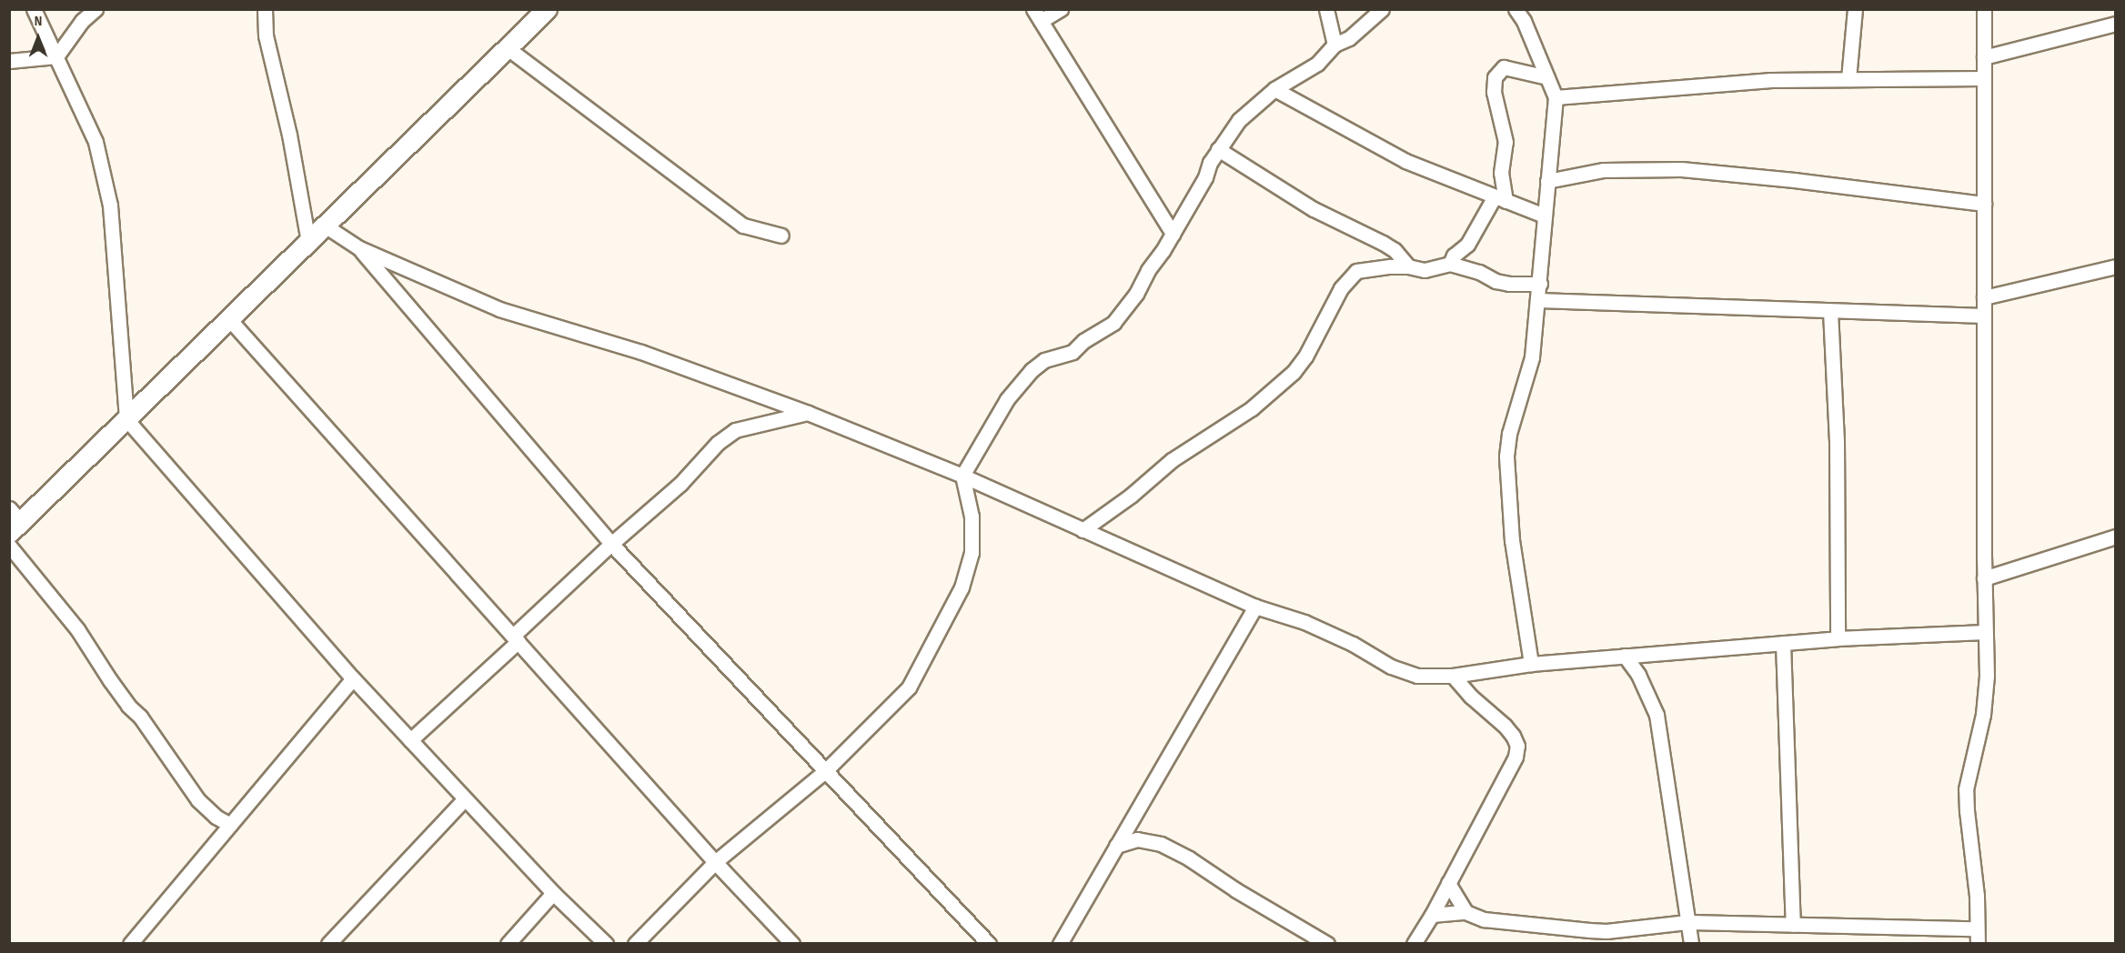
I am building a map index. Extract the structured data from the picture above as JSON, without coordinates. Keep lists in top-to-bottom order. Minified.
{"north":"top"}
